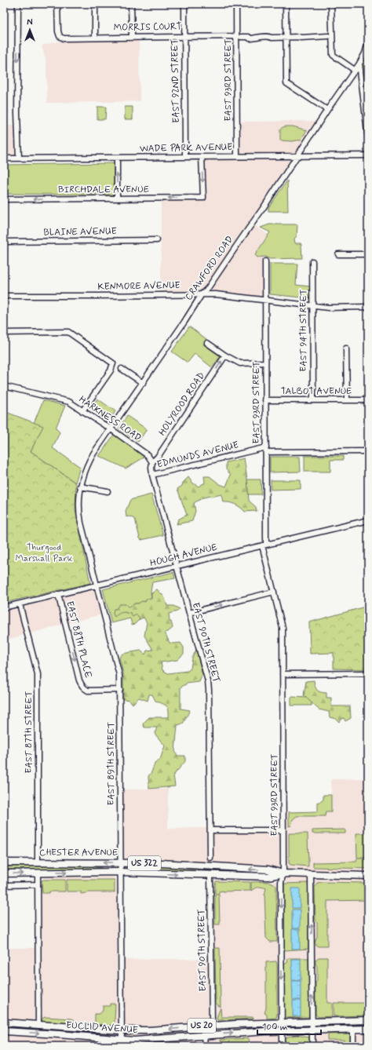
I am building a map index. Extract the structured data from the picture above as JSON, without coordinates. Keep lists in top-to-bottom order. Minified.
{"streets":{"main road":["CHESTER AVENUE","US 322","US 20","EUCLID AVENUE"],"street":["MORRIS COURT","EAST 93RD STREET","EAST 92ND STREET","WADE PARK AVENUE","BIRCHDALE AVENUE","BLAINE AVENUE","CRAWFORD ROAD","KENMORE AVENUE","EAST 94TH STREET","TALBOT AVENUE","HOLYROOD ROAD","HARKNESS ROAD","EDMUNDS AVENUE","HOUGH AVENUE","EAST 88TH PLACE","EAST 90TH STREET","EAST 87TH STREET","EAST 89TH STREET"]},"crossings":[["MORRIS COURT","EAST 93RD STREET"],["MORRIS COURT","EAST 92ND STREET"],["EAST 93RD STREET","WADE PARK AVENUE"],["EAST 93RD STREET","KENMORE AVENUE"],["EAST 93RD STREET","TALBOT AVENUE"],["EAST 93RD STREET","EDMUNDS AVENUE"],["EAST 93RD STREET","HOUGH AVENUE"],["EAST 93RD STREET","CHESTER AVENUE"],["EAST 93RD STREET","EUCLID AVENUE"],["EAST 92ND STREET","WADE PARK AVENUE"],["WADE PARK AVENUE","BIRCHDALE AVENUE"],["WADE PARK AVENUE","CRAWFORD ROAD"],["CRAWFORD ROAD","KENMORE AVENUE"],["CRAWFORD ROAD","HARKNESS ROAD"],["CRAWFORD ROAD","EAST 89TH STREET"],["KENMORE AVENUE","EAST 94TH STREET"],["EAST 94TH STREET","TALBOT AVENUE"],["HOLYROOD ROAD","HARKNESS ROAD"],["EDMUNDS AVENUE","EAST 90TH STREET"],["HOUGH AVENUE","EAST 88TH PLACE"],["HOUGH AVENUE","EAST 90TH STREET"],["HOUGH AVENUE","EAST 87TH STREET"],["HOUGH AVENUE","EAST 89TH STREET"],["EAST 88TH PLACE","EAST 89TH STREET"],["EAST 90TH STREET","CHESTER AVENUE"],["EAST 90TH STREET","EUCLID AVENUE"],["EAST 87TH STREET","CHESTER AVENUE"],["EAST 89TH STREET","CHESTER AVENUE"],["EAST 89TH STREET","EUCLID AVENUE"]],"one_way":["BIRCHDALE AVENUE","HOLYROOD ROAD","EAST 88TH PLACE"],"parks":["Thurgood Marshall Park"],"scale_bar":"100 m","north":"top"}
